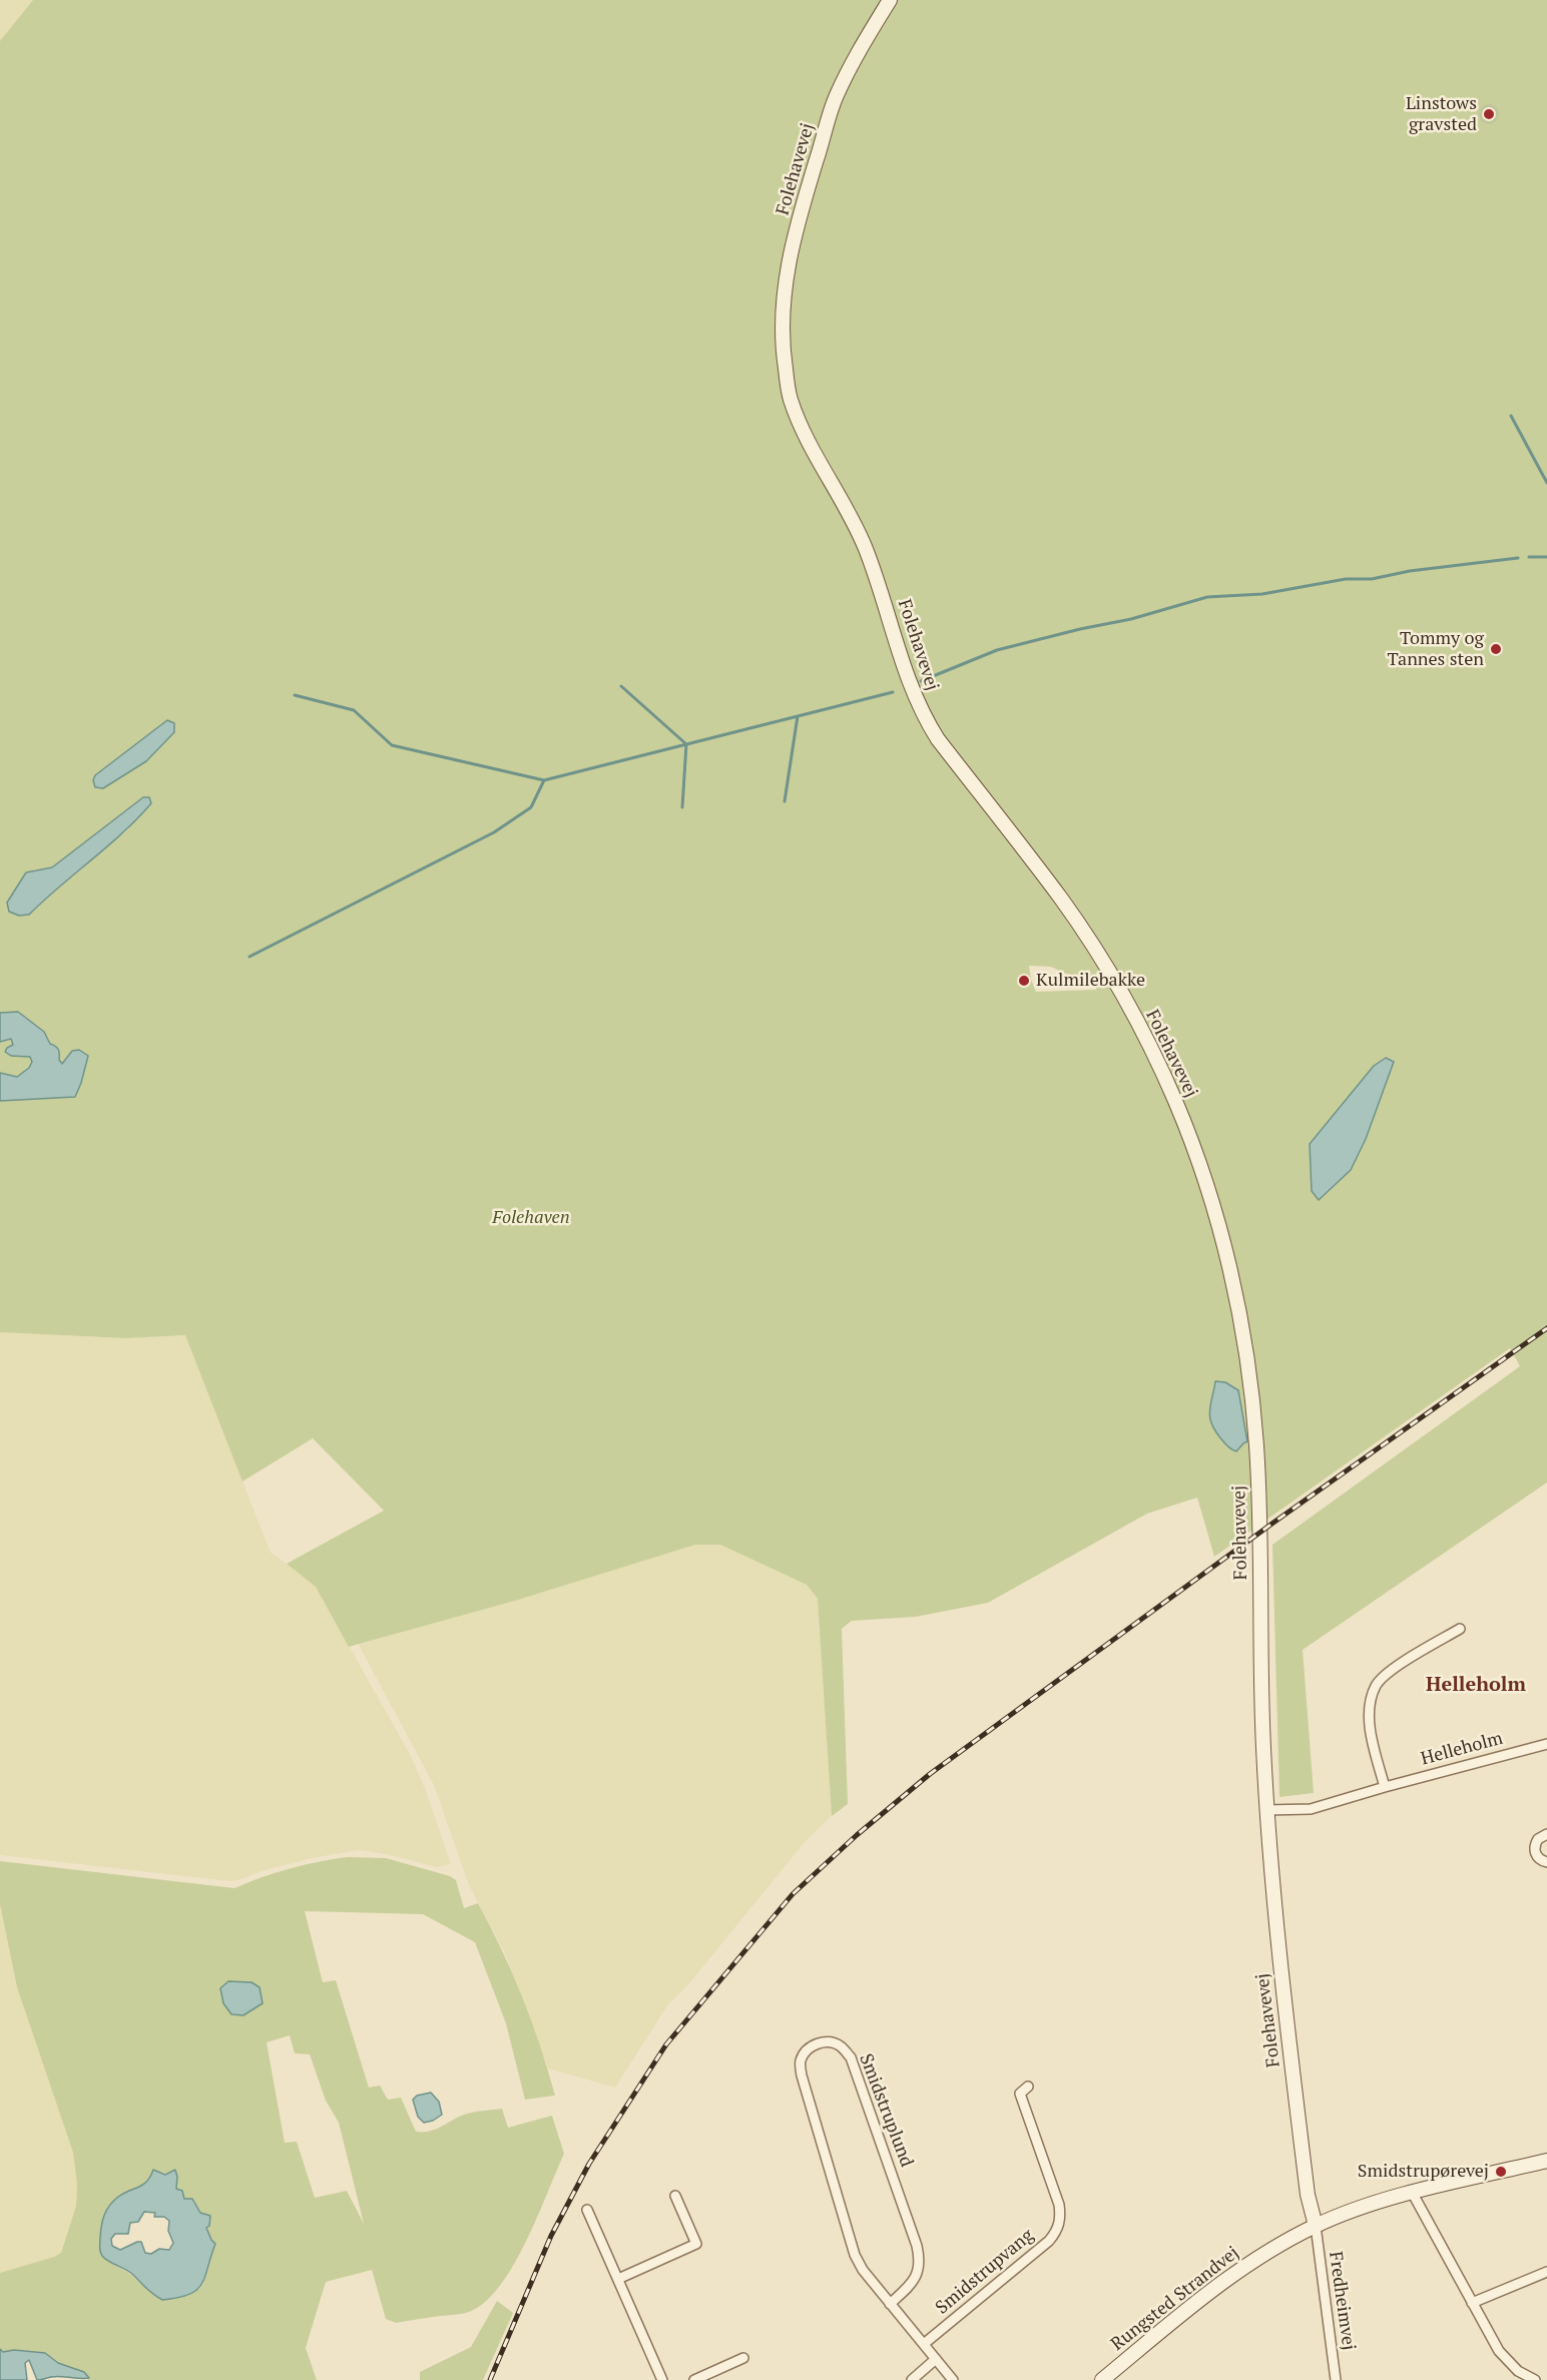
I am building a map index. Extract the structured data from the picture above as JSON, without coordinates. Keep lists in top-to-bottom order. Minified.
{"streets":{"street":["Folehavevej","Helleholm","Smidstruplund","Smidstrupvang","Rungsted Strandvej","Fredheimvej"]},"crossings":[["Folehavevej","Helleholm"],["Folehavevej","Rungsted Strandvej"],["Folehavevej","Fredheimvej"],["Smidstruplund","Smidstrupvang"],["Rungsted Strandvej","Fredheimvej"]],"districts":["Helleholm"],"parks":["Folehaven"],"places":["Linstows gravsted","Tommy og Tannes sten","Kulmilebakke","Smidstrupørevej"]}
